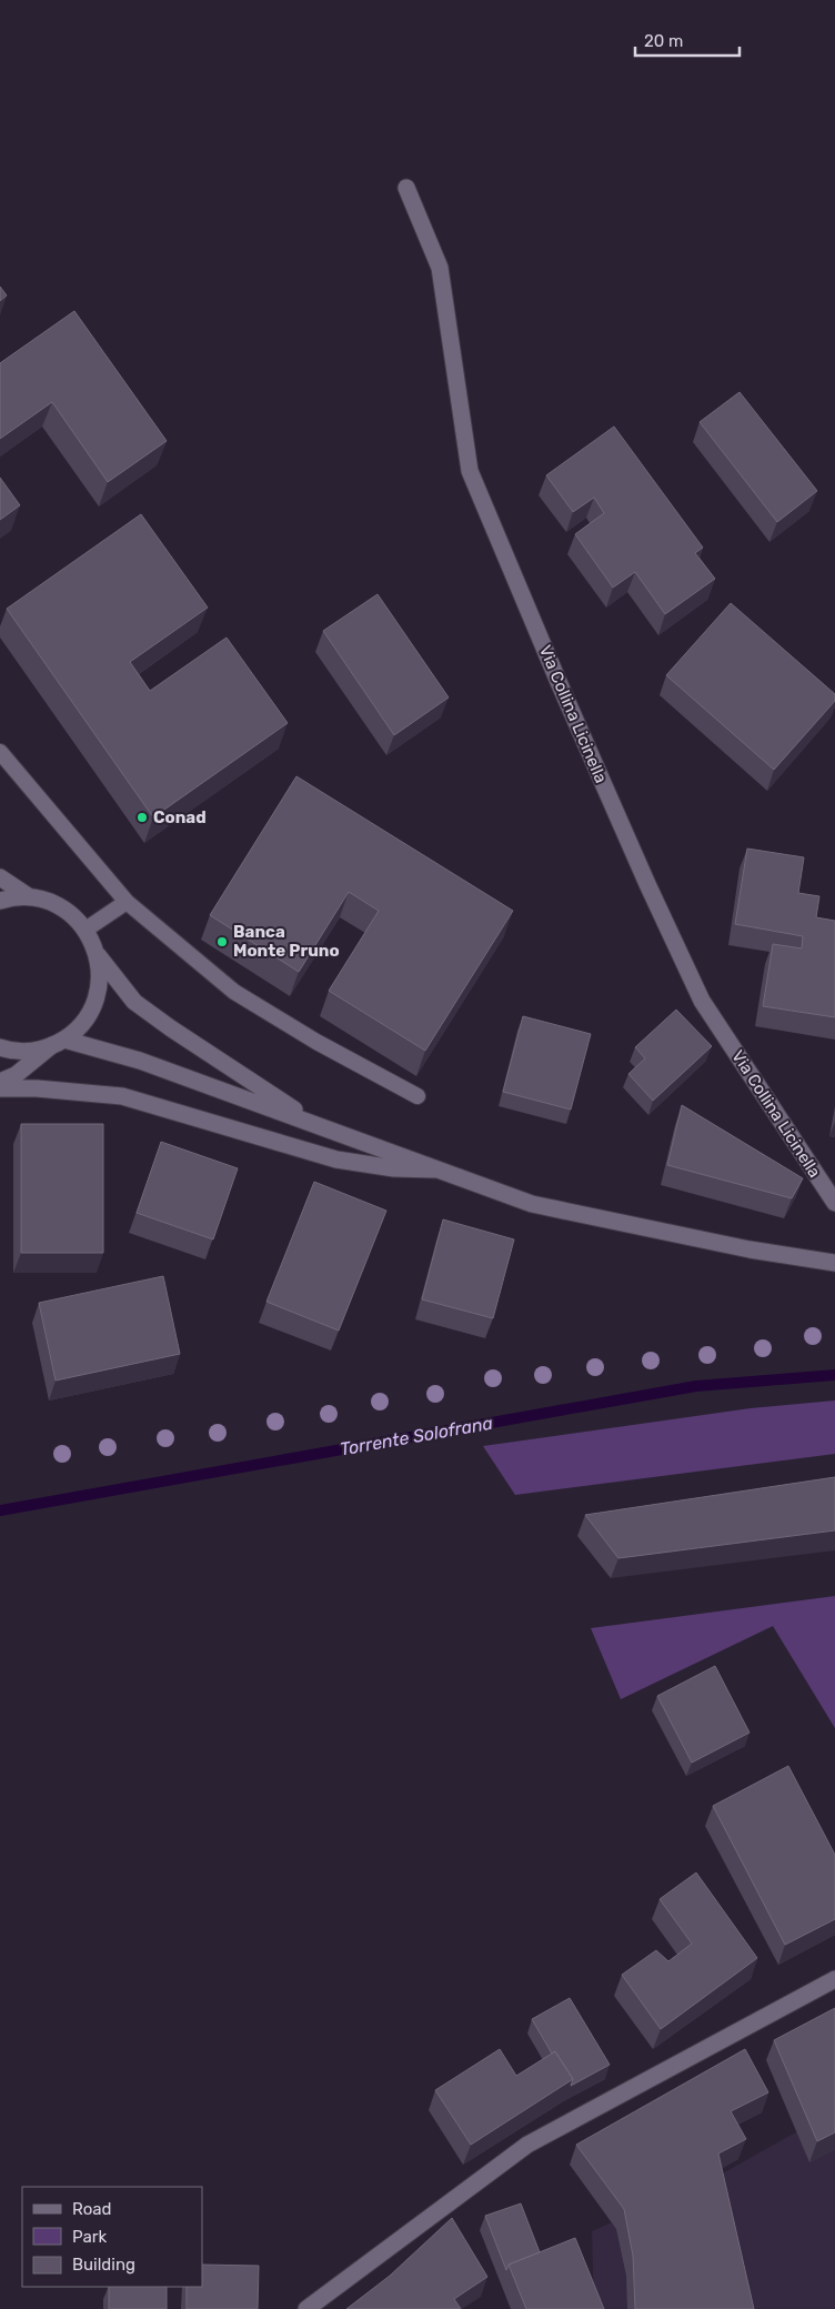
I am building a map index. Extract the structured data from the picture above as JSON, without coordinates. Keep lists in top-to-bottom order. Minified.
{"streets":{"main road":["Via Collina Licinella"]},"water":["Torrente Solofrana"],"places":["Conad","Banca Monte Pruno"],"legend":["Road","Park","Building"],"scale_bar":"20 m"}
